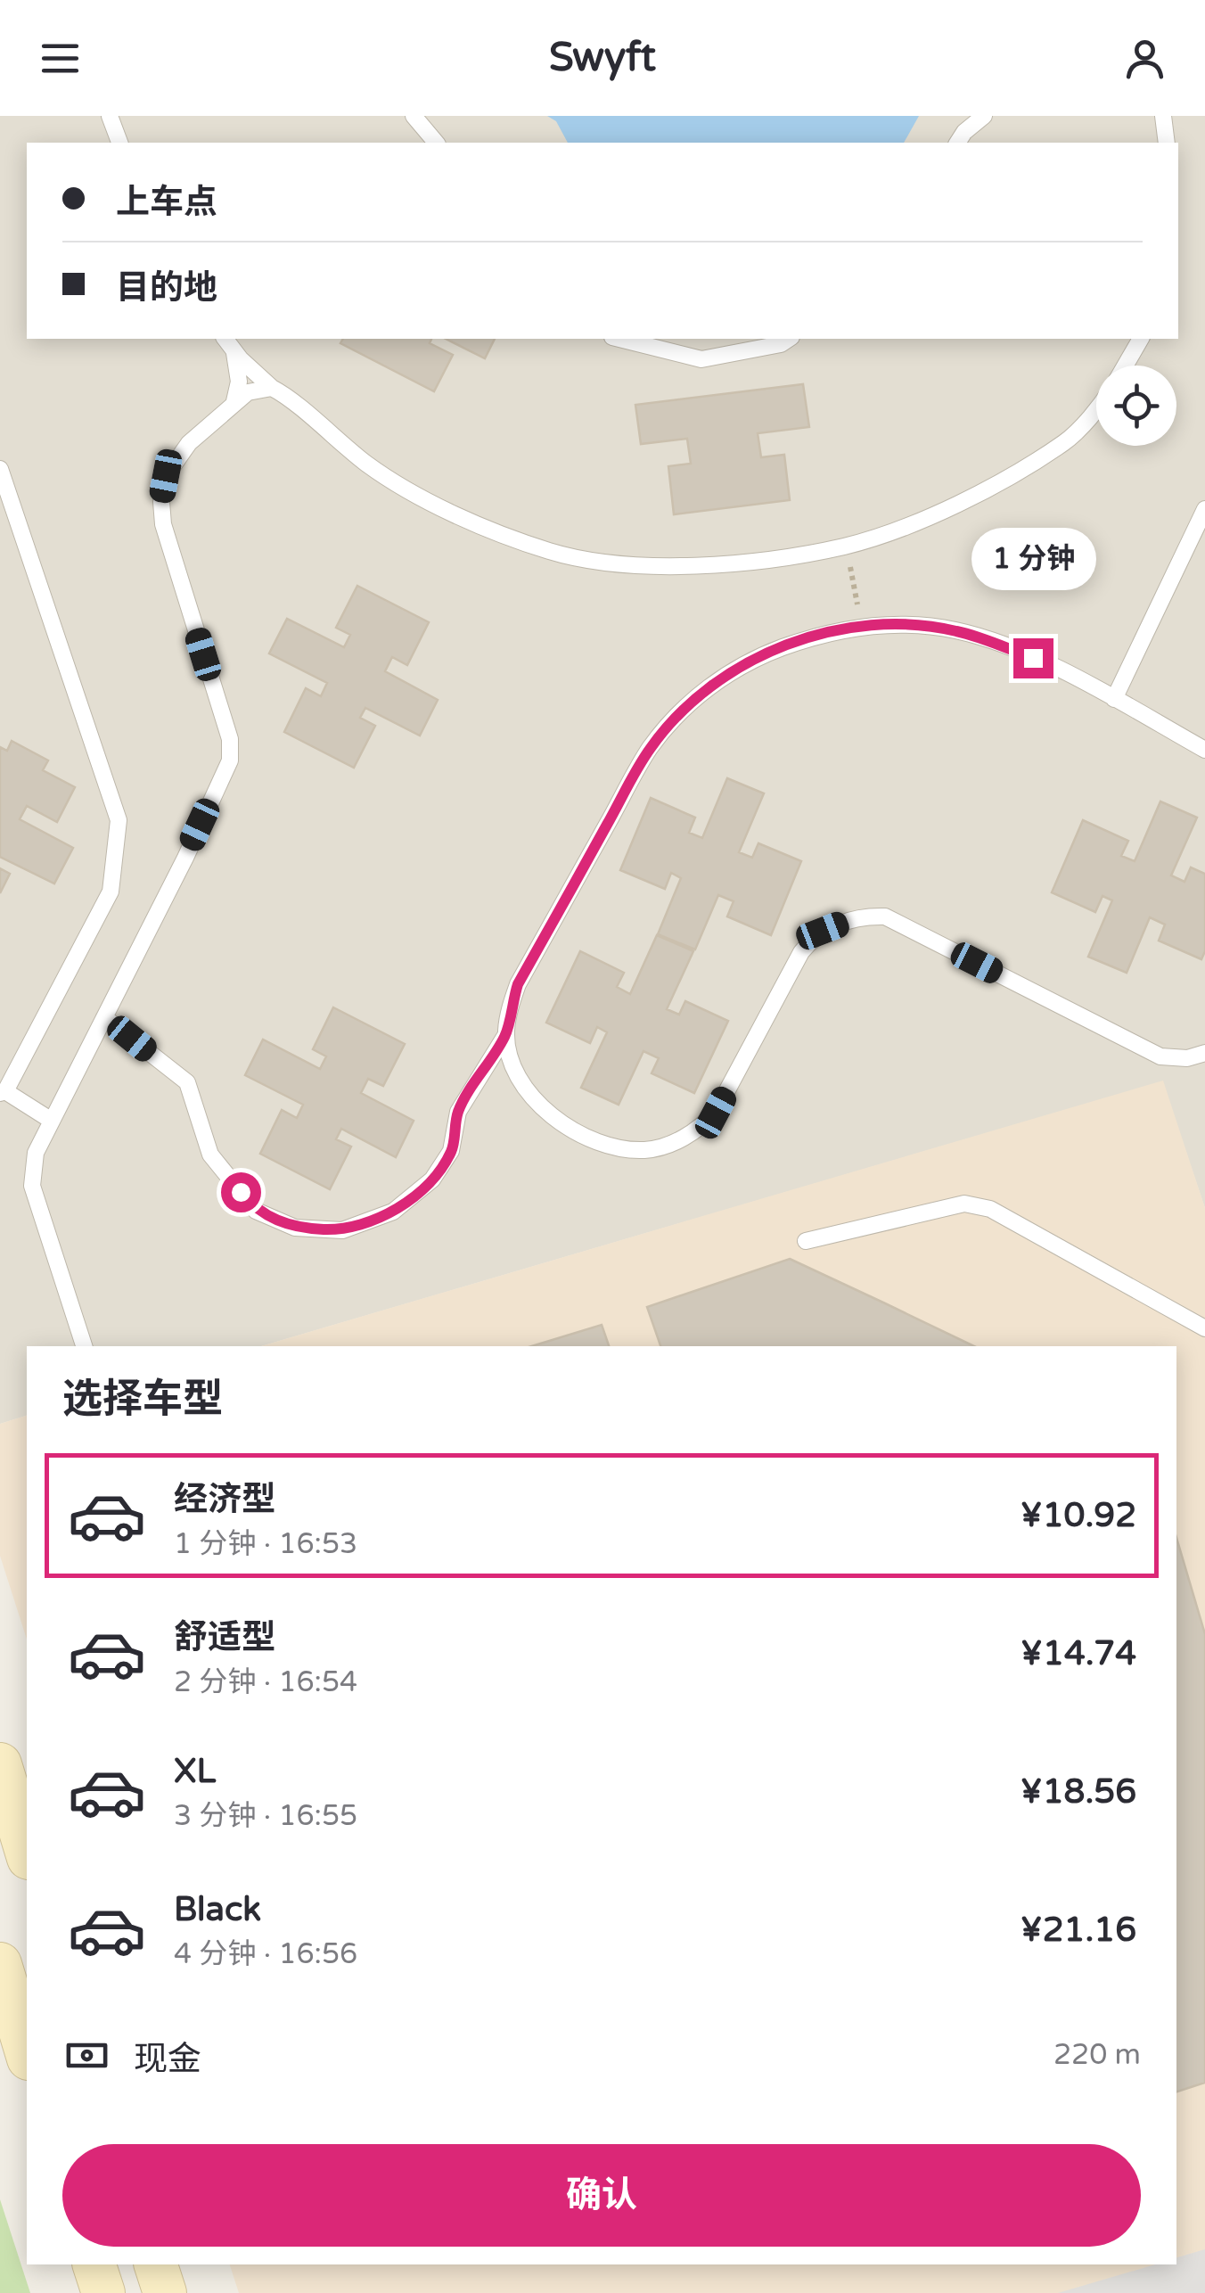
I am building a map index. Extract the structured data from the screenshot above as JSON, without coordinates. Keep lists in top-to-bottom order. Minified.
{"page":{"header":"Swyft","banner":["上车点","目的地"],"bubble":"1 分钟","heading":"选择车型","list":[{"name":"经济型","note":"1 分钟 · 16:53","value":"¥10.92"},{"name":"舒适型","note":"2 分钟 · 16:54","value":"¥14.74"},{"name":"XL","note":"3 分钟 · 16:55","value":"¥18.56"},{"name":"Black","note":"4 分钟 · 16:56","value":"¥21.16"}],"pay":["现金","220 m"],"buttons":"确认"}}
